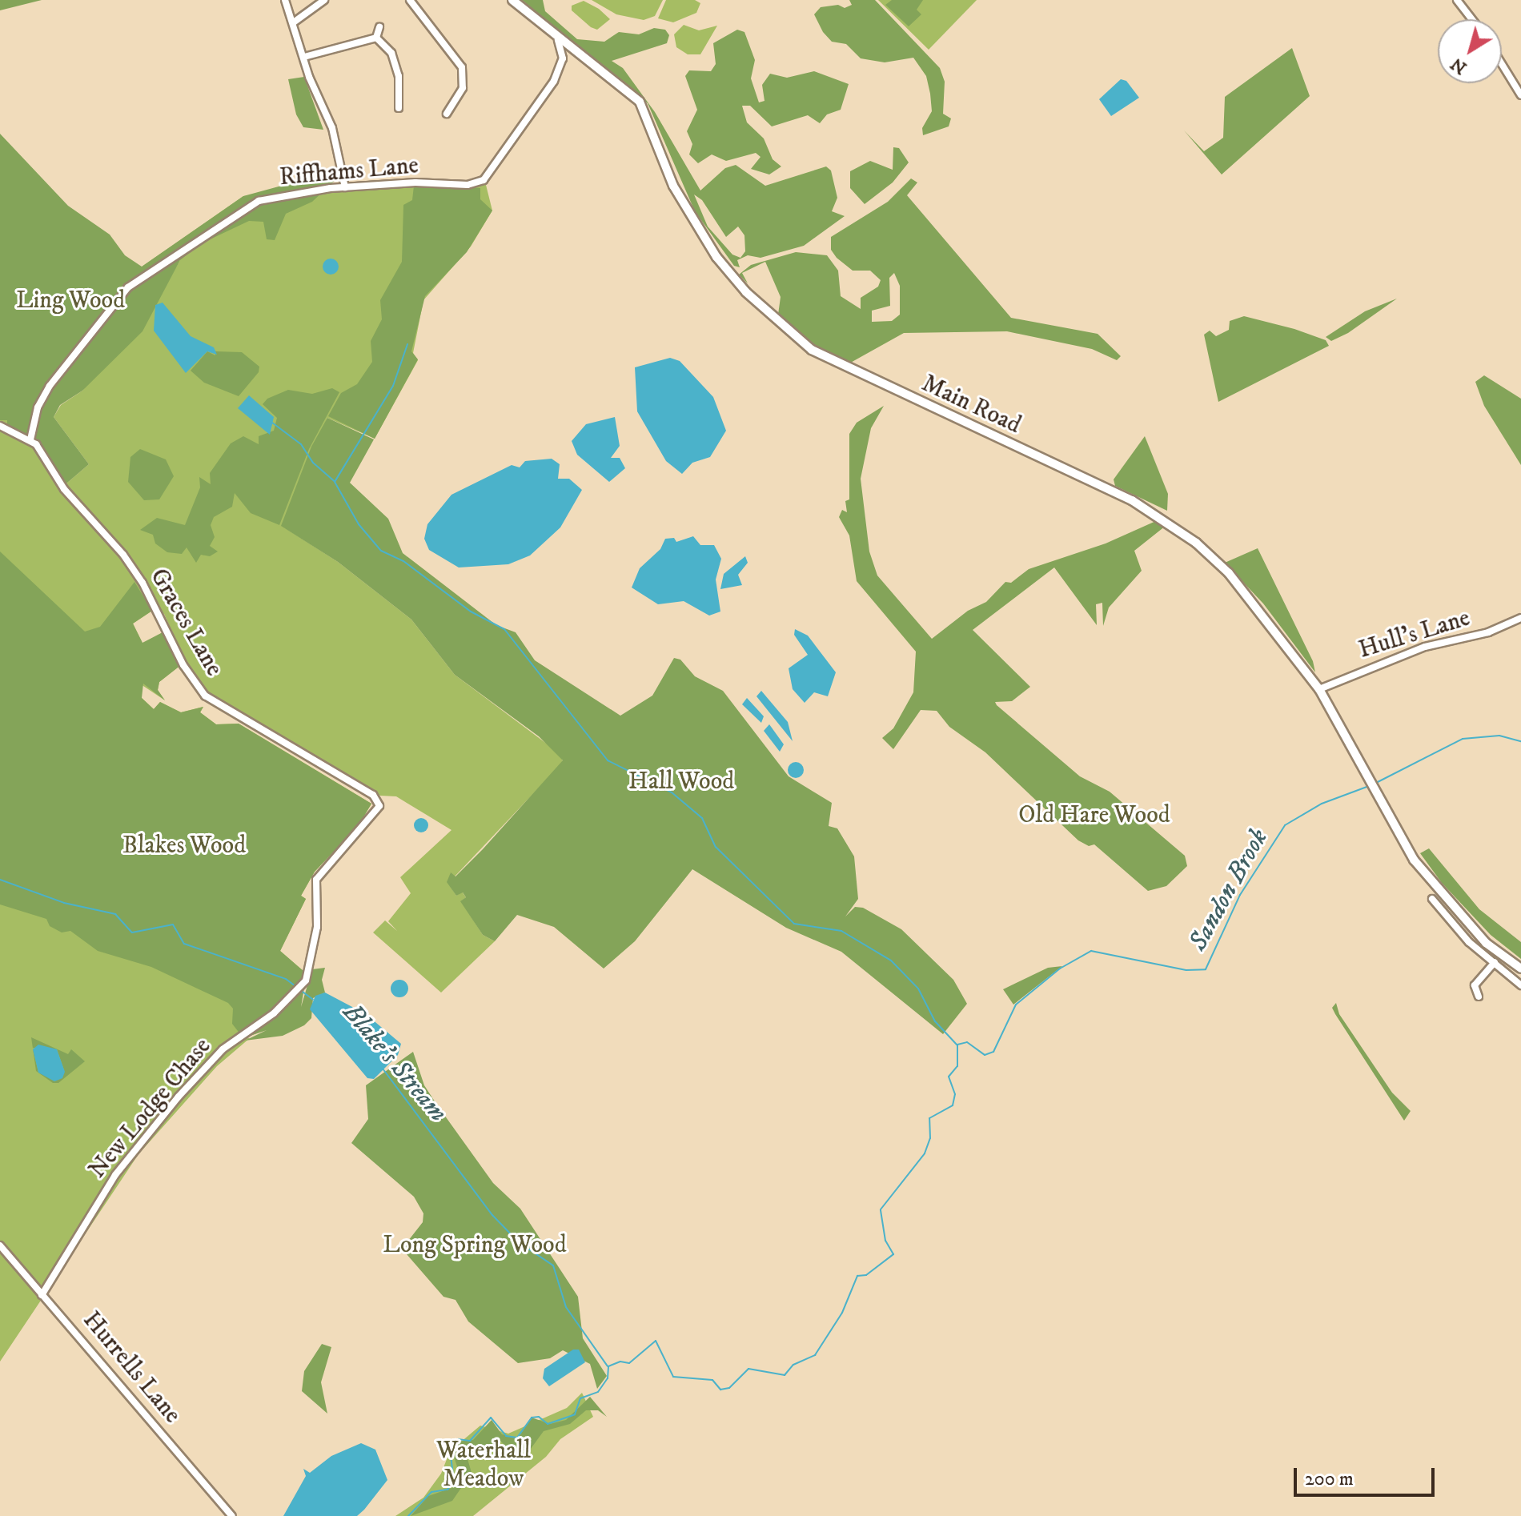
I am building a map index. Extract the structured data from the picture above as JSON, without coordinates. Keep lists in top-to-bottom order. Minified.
{"streets":{"main road":["Main Road"],"street":["Riffhams Lane","Graces Lane","Hull's Lane","New Lodge Chase","Hurrells Lane"]},"crossings":[["Riffhams Lane","Graces Lane"],["Main Road","Hull's Lane"],["Graces Lane","New Lodge Chase"],["New Lodge Chase","Hurrells Lane"]],"water":["Sandon Brook","Blake's Stream"],"parks":["Ling Wood","Hall Wood","Old Hare Wood","Blakes Wood","Long Spring Wood","Waterhall Meadow"],"scale_bar":"200 m","north":"bottom left"}
